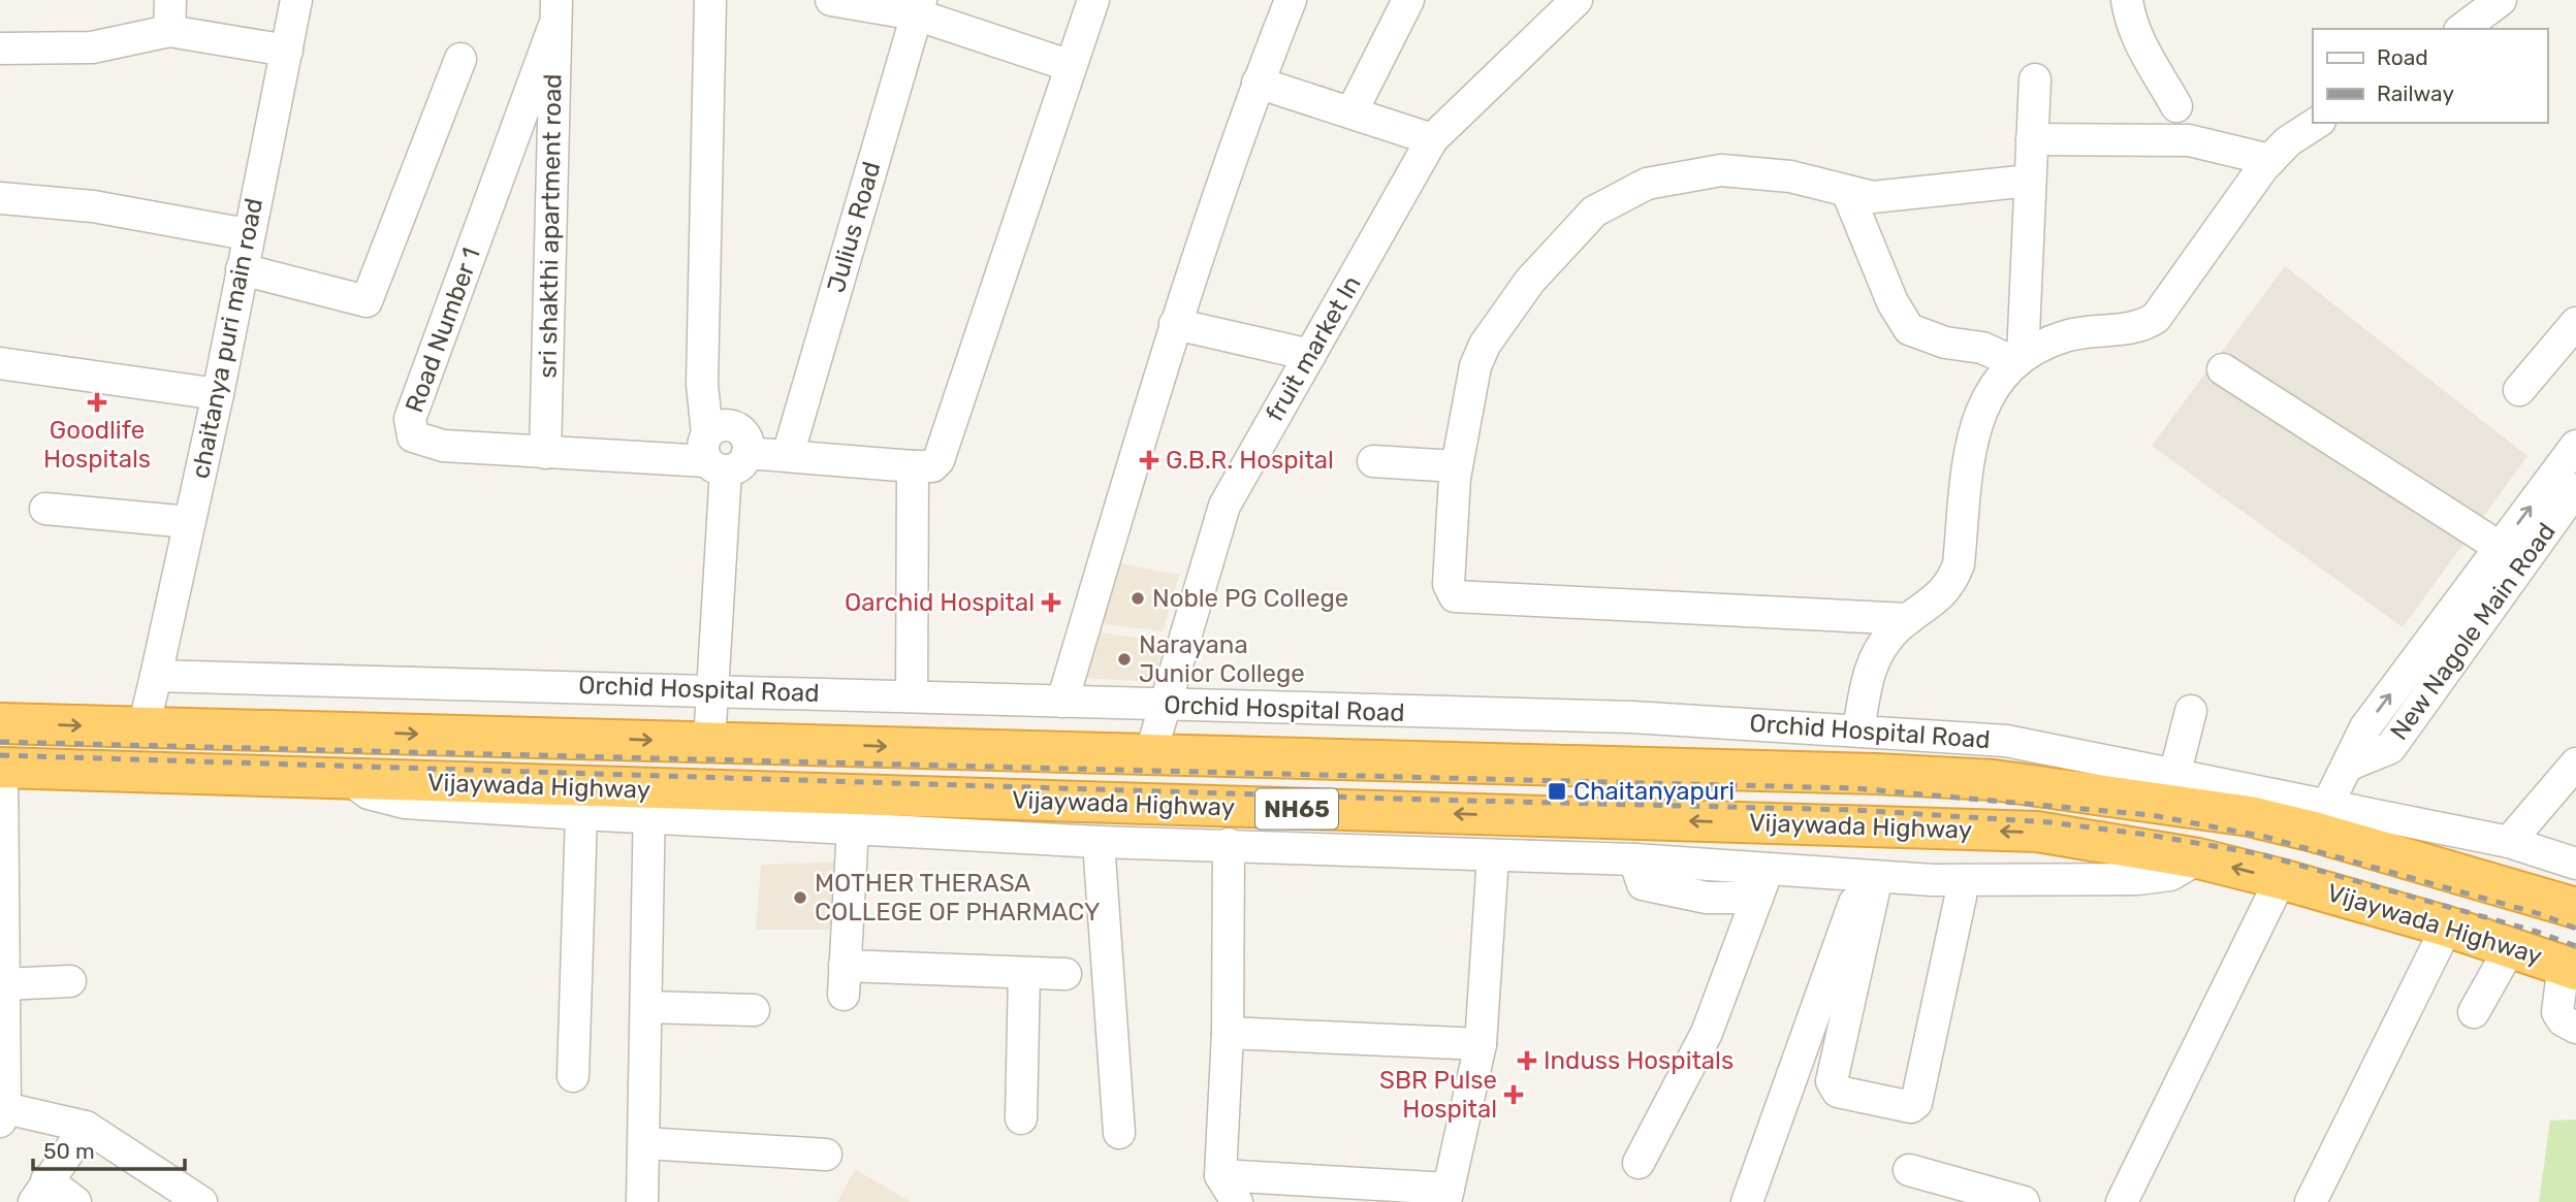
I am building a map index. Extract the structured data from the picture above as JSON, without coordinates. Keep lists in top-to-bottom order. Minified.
{"streets":{"highway":["Vijaywada Highway","NH65"],"street":["sri shakthi apartment road","Julius Road","Road Number 1","chaitanya puri main road","fruit market ln","New Nagole Main Road","Orchid Hospital Road"]},"crossings":[["sri shakthi apartment road","Road Number 1"],["Julius Road","Road Number 1"],["chaitanya puri main road","Orchid Hospital Road"],["fruit market ln","Orchid Hospital Road"],["fruit market ln","Vijaywada Highway"],["Orchid Hospital Road","Vijaywada Highway"]],"places":{"health":["Goodlife Hospitals","G.B.R. Hospital","Oarchid Hospital","Induss Hospitals","SBR Pulse Hospital"],"other":["Noble PG College","Narayana Junior College","MOTHER THERASA COLLEGE OF PHARMACY"],"transit":["Chaitanyapuri"]},"legend":["Road","Railway"],"scale_bar":"50 m"}
